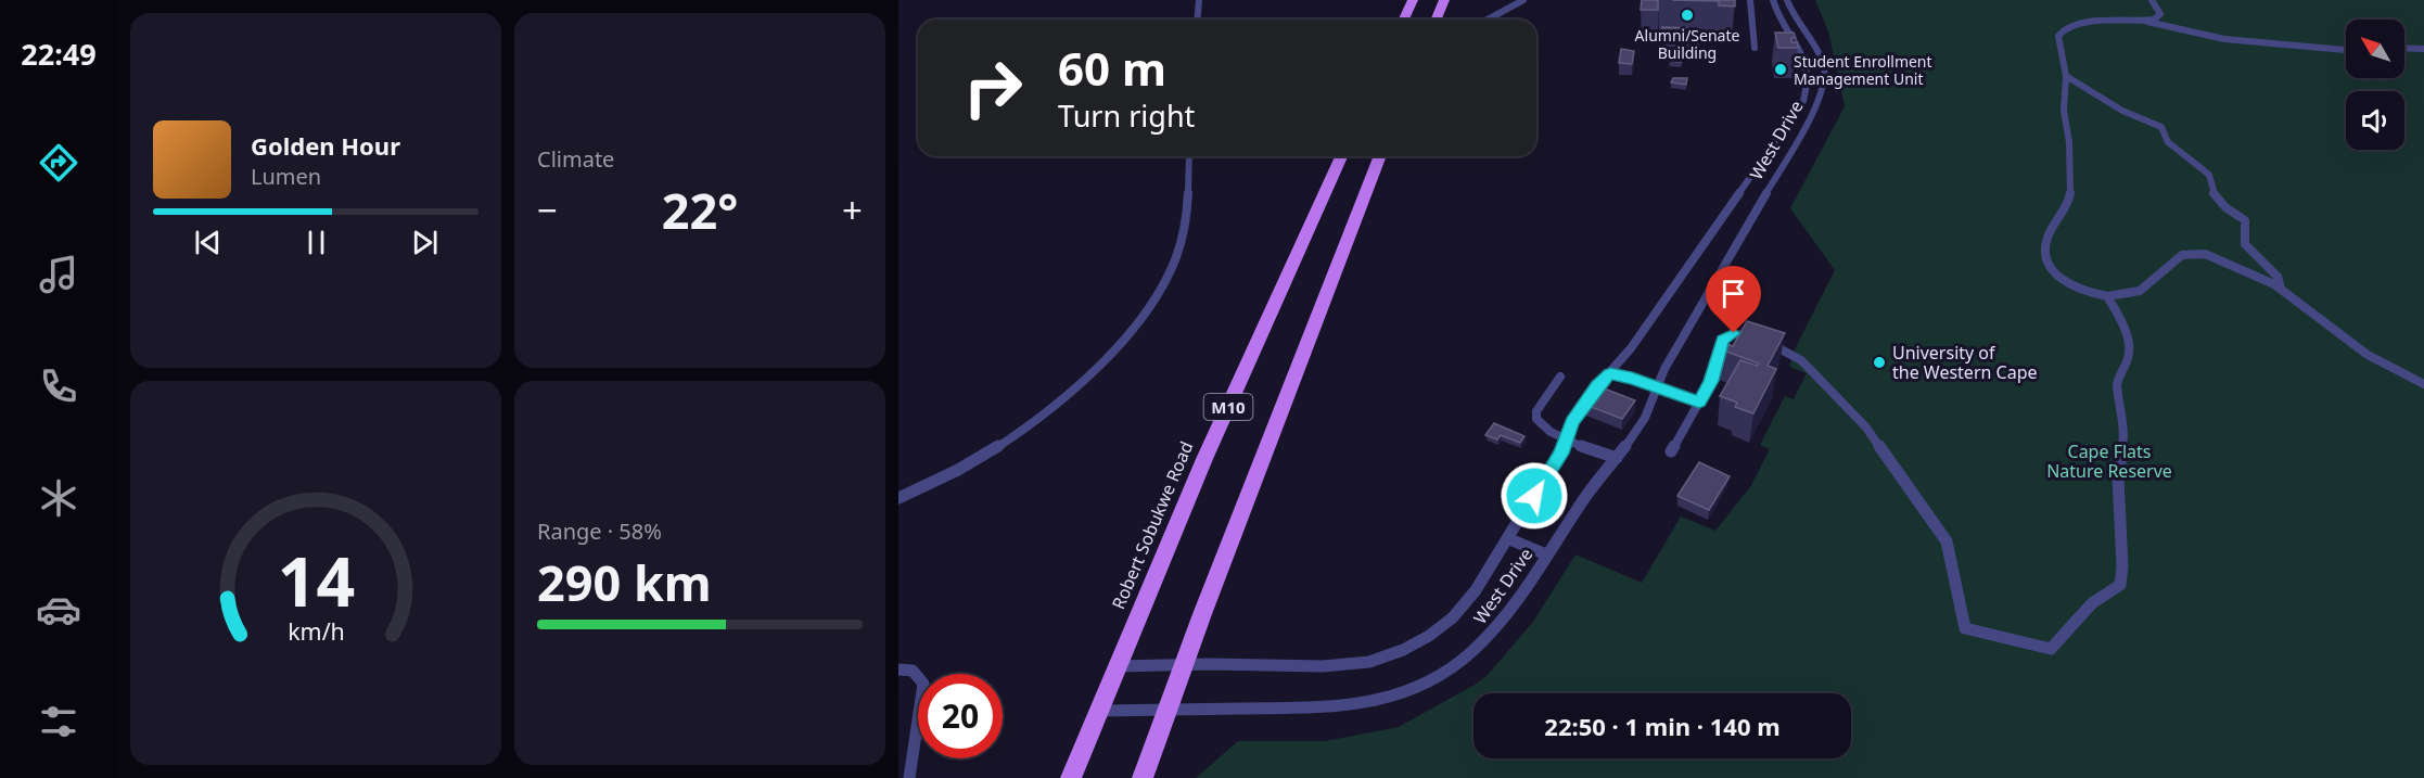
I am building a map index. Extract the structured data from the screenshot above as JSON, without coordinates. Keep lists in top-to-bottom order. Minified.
{"streets":{"main road":["M10","Robert Sobukwe Road"],"lane":["West Drive"]},"crossings":[["West Drive","M10"],["West Drive","Robert Sobukwe Road"]],"parks":["Cape Flats Nature Reserve"],"places":["Alumni/Senate Building","Student Enrollment Management Unit","University of the Western Cape"],"north":"top left","page":{"tabs":"22:49","tile":["Climate",["Range · 58%","290 km"]],"turn":["60 m","Turn right"],"song":["Golden Hour","Lumen"],"heat":["−","22°","+"],"limit":"20","trip":"22:50 · 1 min · 140 m","gauge":["14","km/h"]}}
